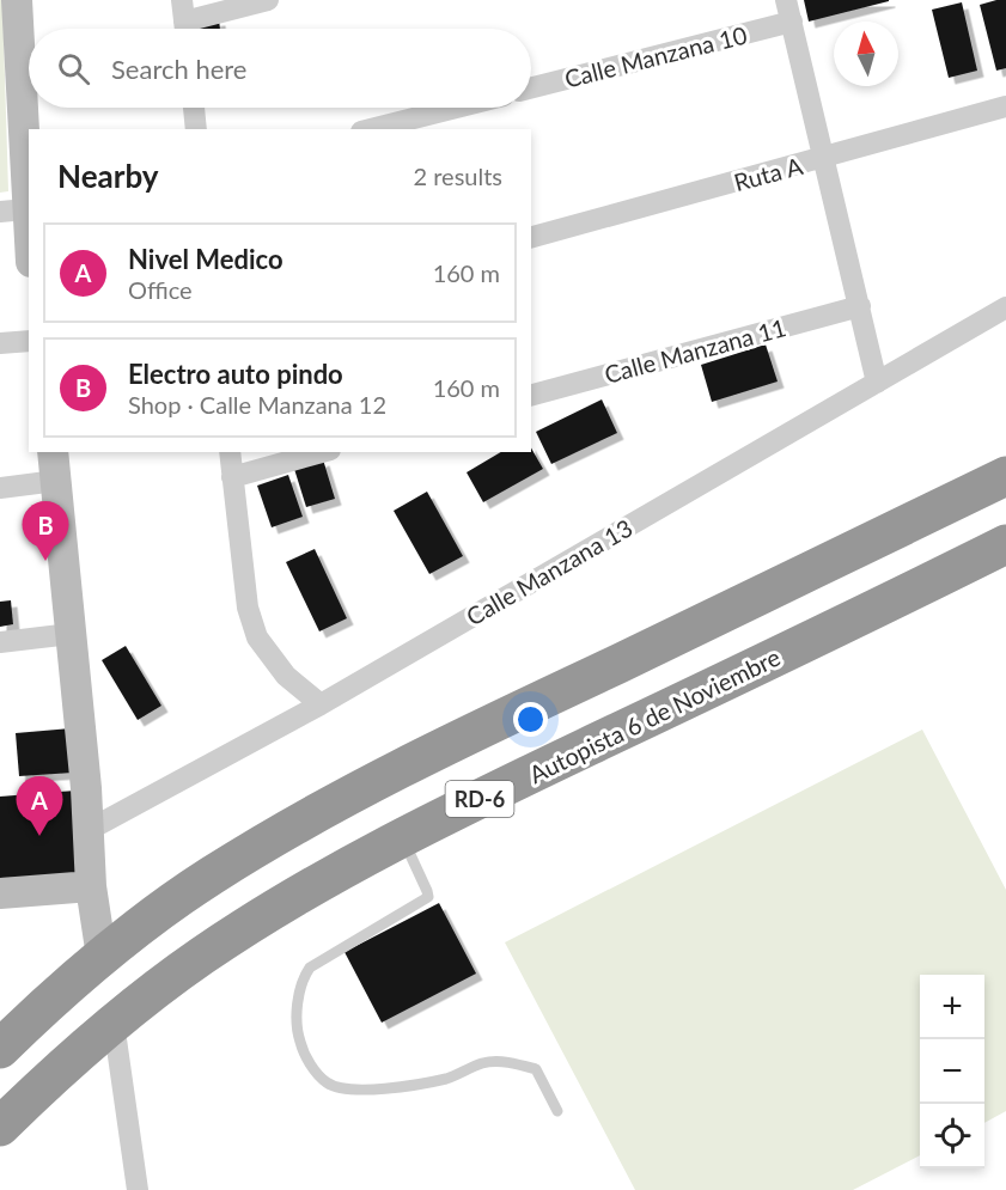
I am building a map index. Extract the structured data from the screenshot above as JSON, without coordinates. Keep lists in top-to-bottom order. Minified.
{"streets":{"highway":["Autopista 6 de Noviembre","RD-6"],"street":["Calle Manzana 10","Ruta A","Calle Manzana 11","Calle Manzana 13"]},"north":"top","page":{"search":"Search here","heading":["Nearby","2 results"],"list":[{"mark":"A","name":"Nivel Medico","note":"Office","value":"160 m"},{"mark":"B","name":"Electro auto pindo","note":"Shop · Calle Manzana 12","value":"160 m"}],"pins":["B","A"],"map_buttons":["+","−"]}}
